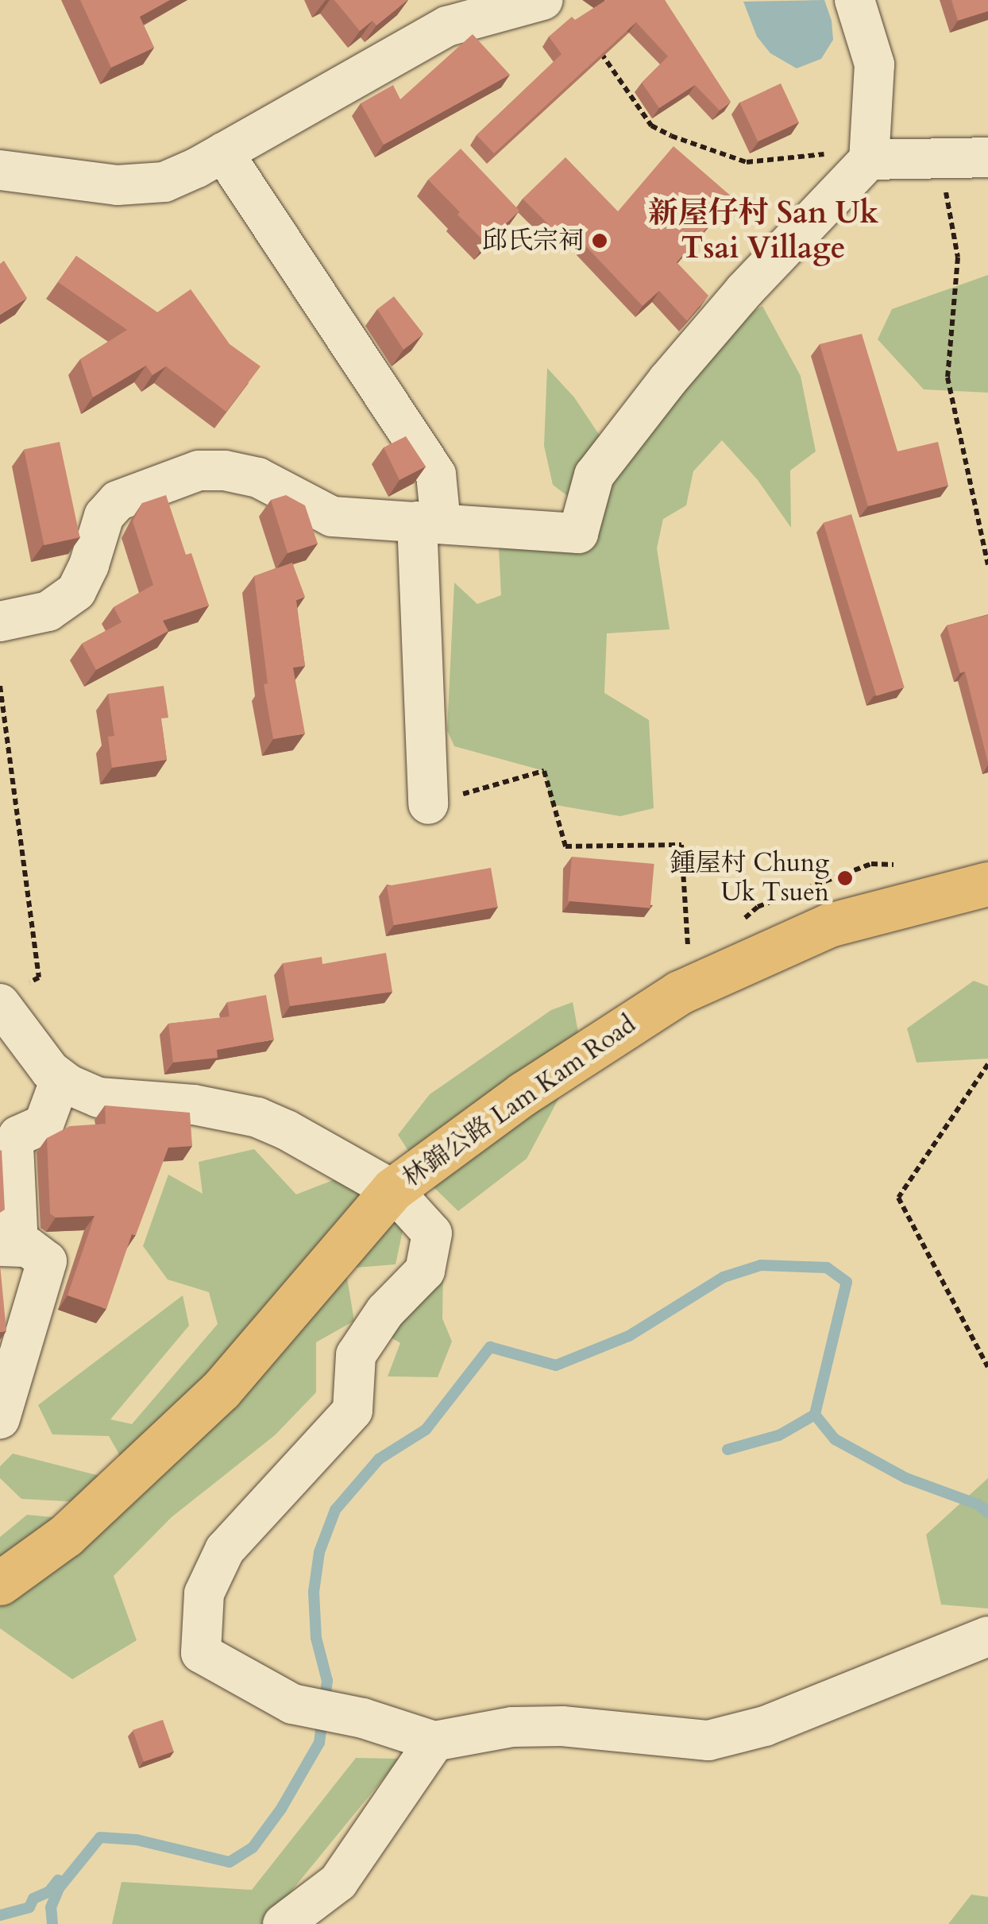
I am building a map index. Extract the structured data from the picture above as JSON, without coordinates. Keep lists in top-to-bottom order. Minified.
{"streets":{"main road":["林錦公路 Lam Kam Road"]},"districts":["新屋仔村 San Uk Tsai Village"],"places":["邱氏宗祠","鍾屋村 Chung Uk Tsuen"]}
